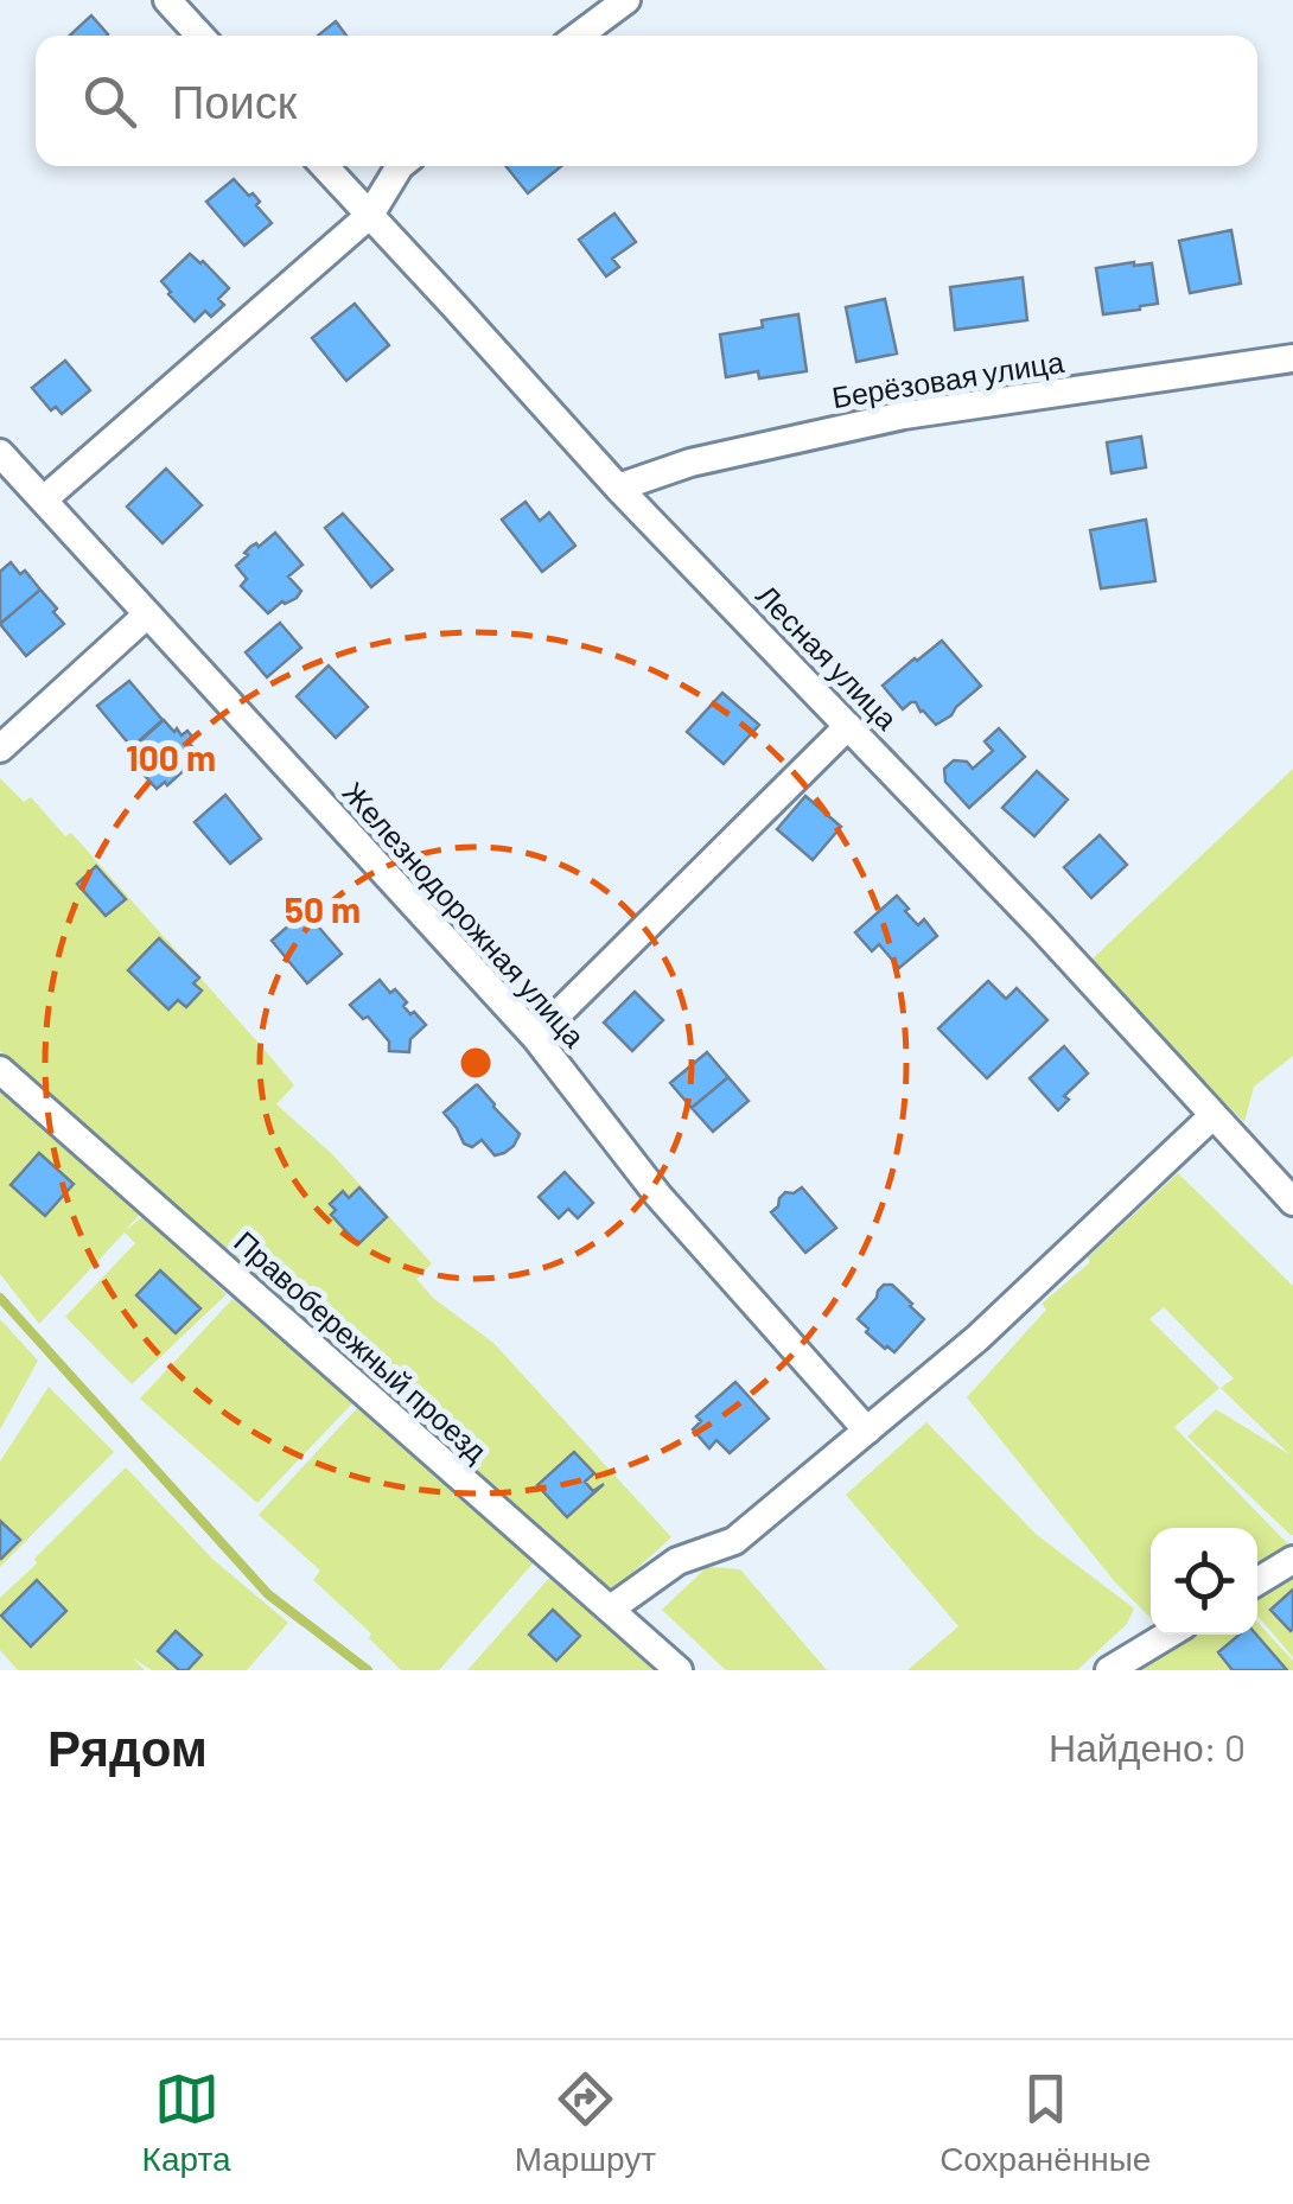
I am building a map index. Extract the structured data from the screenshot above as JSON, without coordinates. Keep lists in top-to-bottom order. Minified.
{"streets":{"street":["Берёзовая улица","Лесная улица","Железнодорожная улица","Правобережный проезд"]},"crossings":[["Берёзовая улица","Лесная улица"]],"page":{"search":"Поиск","heading":["Рядом","Найдено: 0"],"nav":["Карта","Маршрут","Сохранённые"]},"rings":["100 m","50 m"]}
